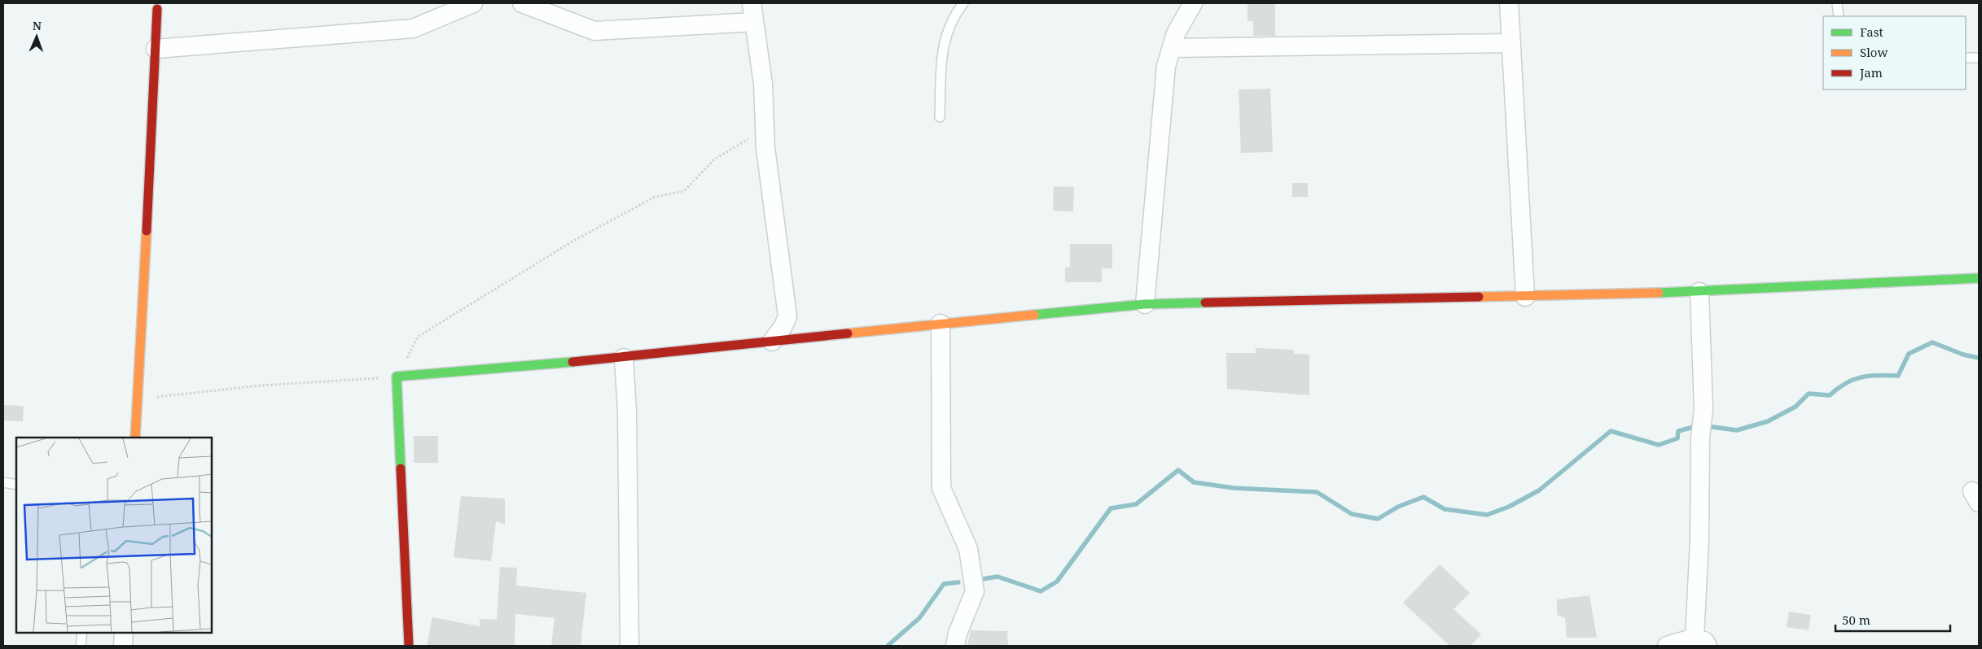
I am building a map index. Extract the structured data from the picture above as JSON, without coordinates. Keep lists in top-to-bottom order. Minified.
{"legend":["Fast","Slow","Jam"],"scale_bar":"50 m","north":"top"}
